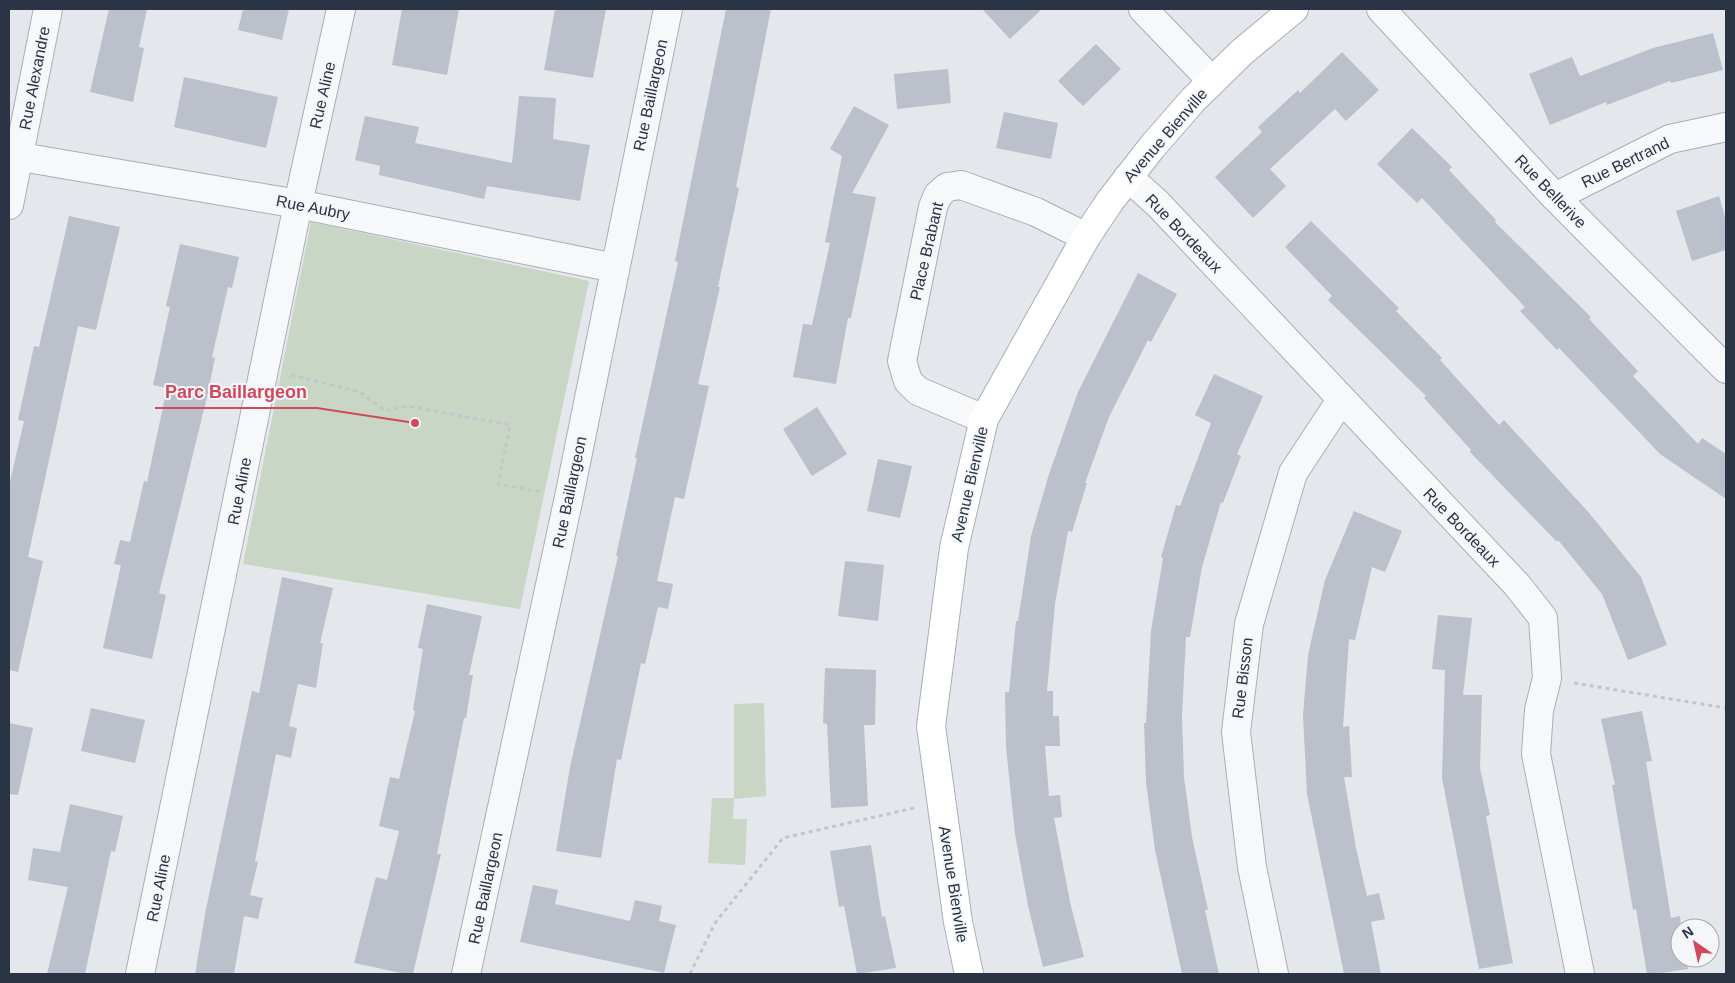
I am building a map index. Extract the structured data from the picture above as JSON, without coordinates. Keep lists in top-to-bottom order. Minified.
{"streets":{"street":["Rue Alexandre","Rue Aline","Rue Baillargeon","Avenue Bienville","Rue Bertrand","Rue Bellerive","Rue Aubry","Rue Bordeaux","Place Brabant","Rue Bisson"]},"crossings":[["Rue Alexandre","Rue Aubry"],["Rue Aline","Rue Aubry"],["Rue Baillargeon","Rue Aubry"],["Avenue Bienville","Rue Bordeaux"],["Avenue Bienville","Place Brabant"],["Rue Bertrand","Rue Bellerive"],["Rue Bordeaux","Rue Bisson"]],"places":["Parc Baillargeon"],"north":"top left"}
